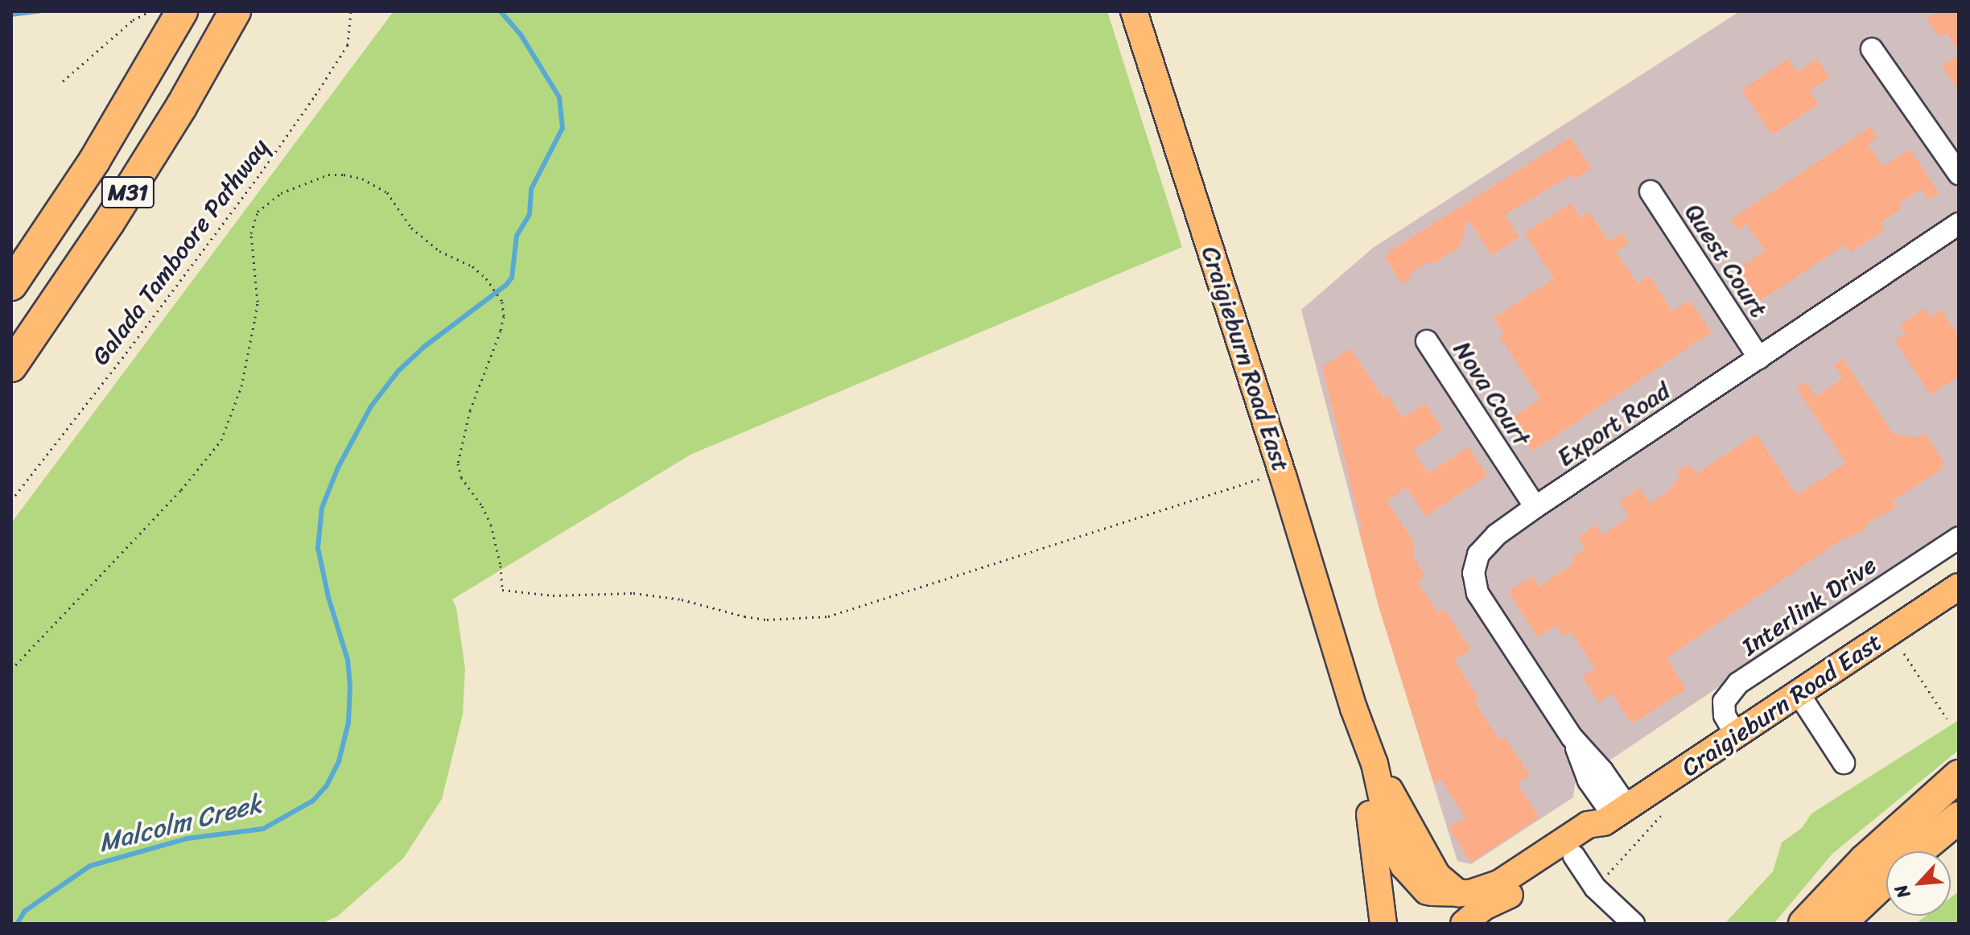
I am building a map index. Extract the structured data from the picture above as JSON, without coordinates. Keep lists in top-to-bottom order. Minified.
{"streets":{"highway":["M31"],"main road":["Craigieburn Road East"],"street":["Quest Court","Nova Court","Export Road","Interlink Drive"],"path":["Galada Tamboore Pathway"]},"crossings":[["Quest Court","Export Road"],["Craigieburn Road East","Export Road"],["Craigieburn Road East","Interlink Drive"],["Nova Court","Export Road"]],"water":["Malcolm Creek"],"north":"bottom left"}
